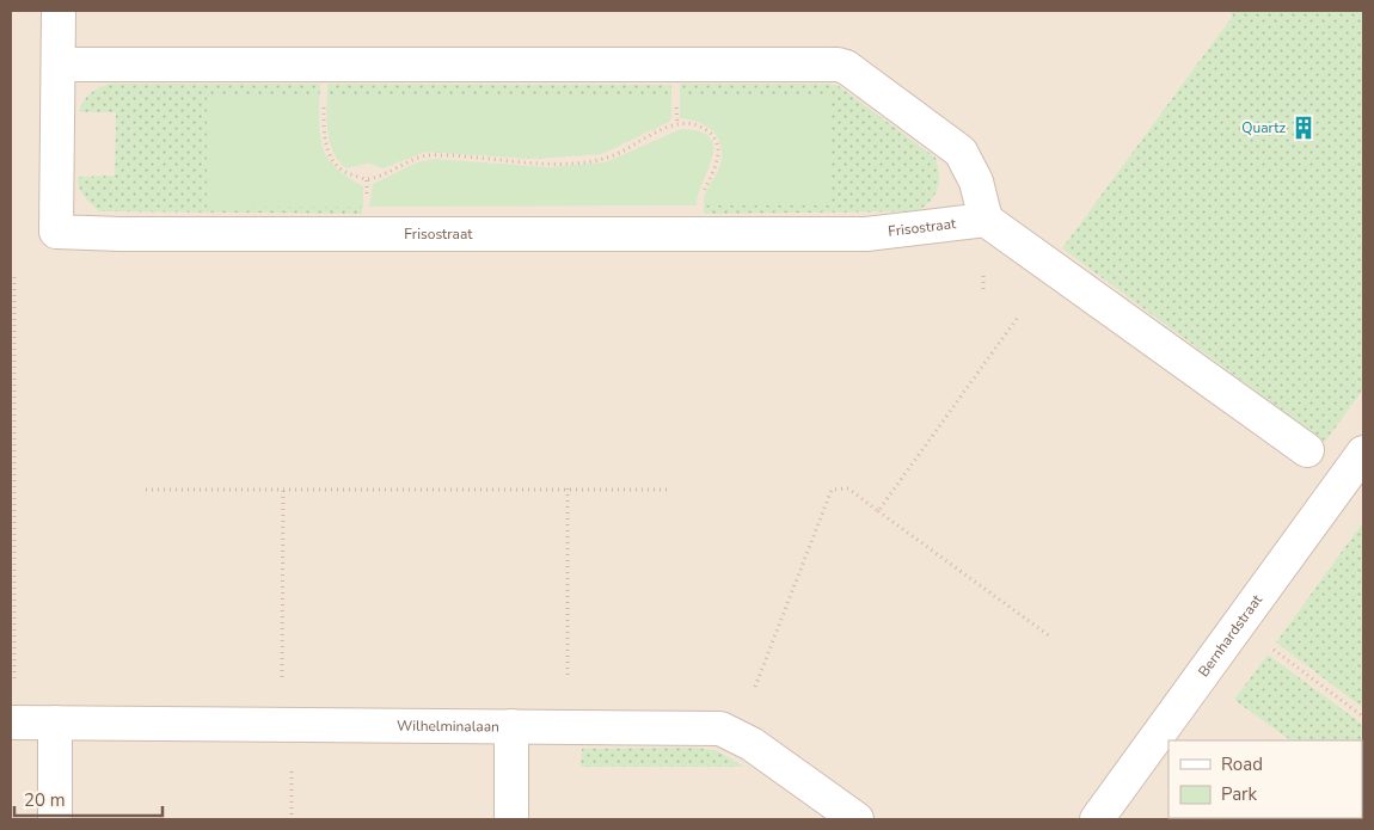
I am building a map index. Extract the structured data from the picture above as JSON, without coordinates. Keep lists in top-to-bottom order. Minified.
{"streets":{"street":["Frisostraat","Bernhardstraat","Wilhelminalaan"]},"places":{"building":["Quartz"]},"legend":["Road","Park"],"scale_bar":"20 m"}
